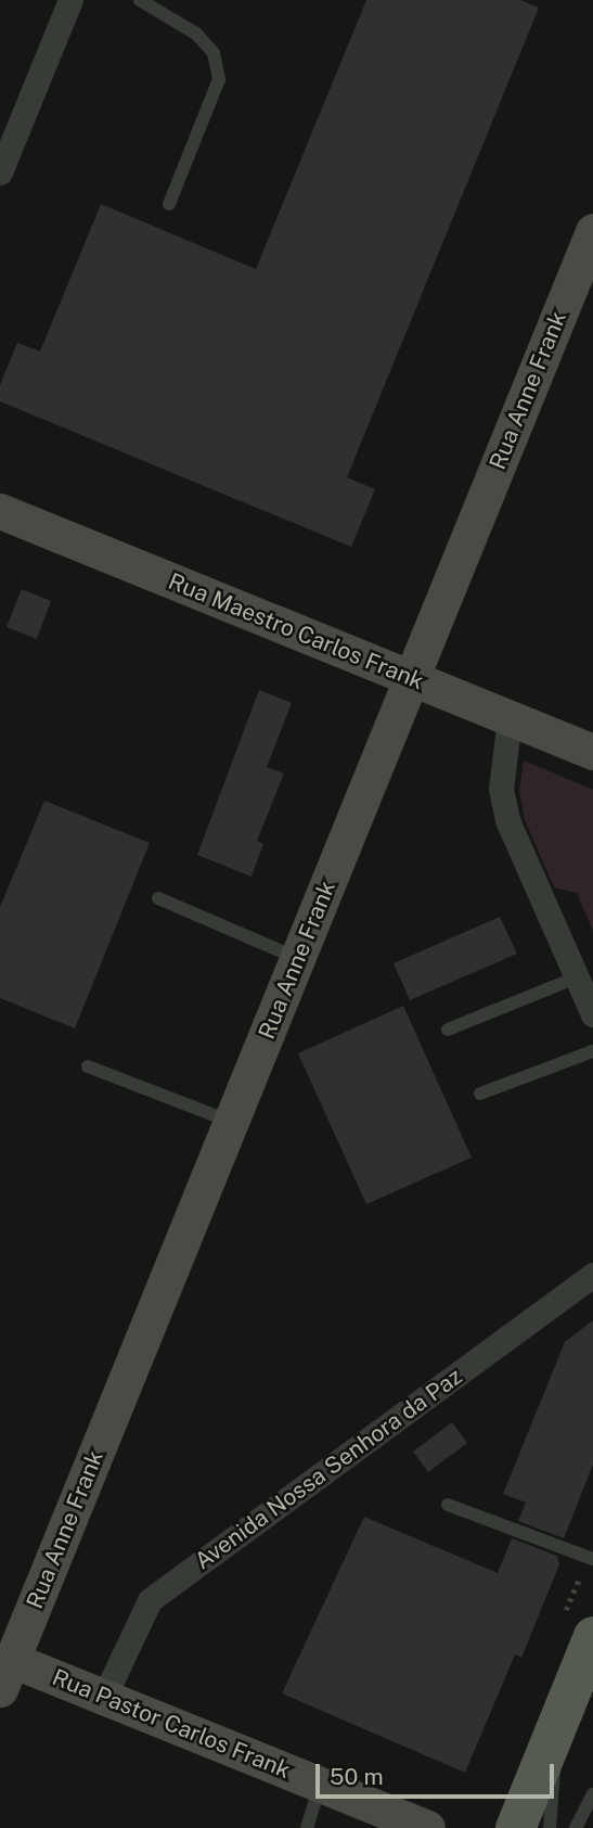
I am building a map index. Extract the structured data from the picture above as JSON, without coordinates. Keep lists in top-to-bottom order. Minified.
{"streets":{"main road":["Rua Anne Frank","Rua Maestro Carlos Frank","Rua Pastor Carlos Frank"],"street":["Avenida Nossa Senhora da Paz"]},"crossings":[["Rua Anne Frank","Rua Maestro Carlos Frank"],["Rua Anne Frank","Rua Pastor Carlos Frank"],["Avenida Nossa Senhora da Paz","Rua Pastor Carlos Frank"]],"scale_bar":"50 m"}
